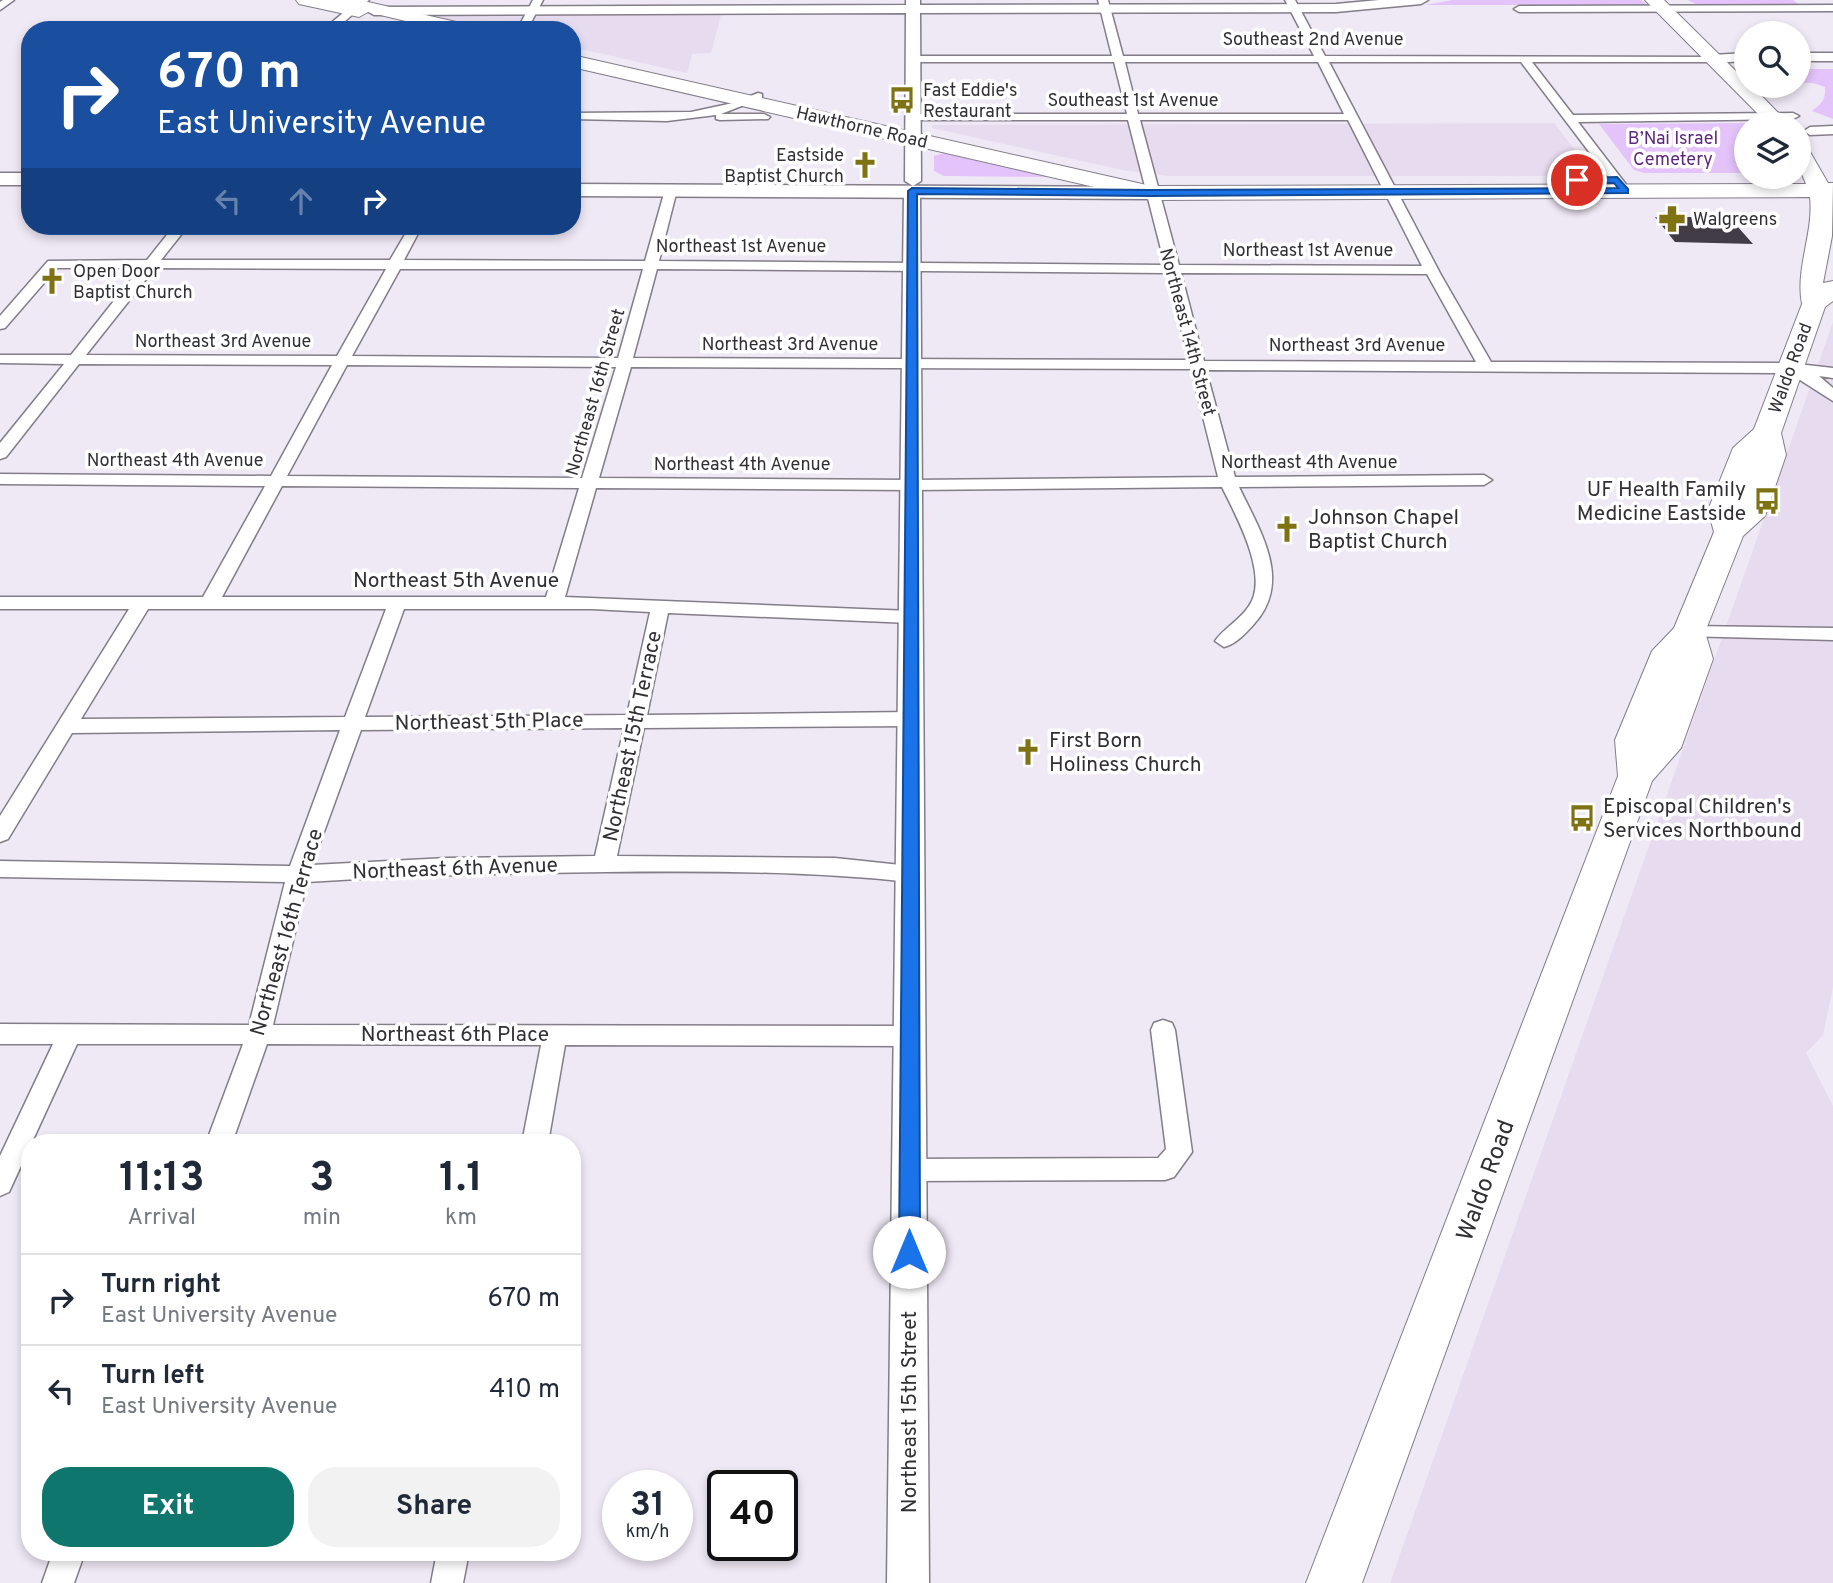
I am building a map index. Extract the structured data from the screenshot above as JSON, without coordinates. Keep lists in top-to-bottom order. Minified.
{"streets":{"highway":["Hawthorne Road","Waldo Road"],"street":["Southeast 2nd Avenue","Southeast 1st Avenue","Northeast 1st Avenue","Northeast 14th Street","Northeast 3rd Avenue","Northeast 16th Street","Northeast 4th Avenue","Northeast 5th Avenue","Northeast 5th Place","Northeast 15th Terrace","Northeast 6th Avenue","Northeast 16th Terrace","Northeast 6th Place","Northeast 15th Street"]},"crossings":[["Southeast 2nd Avenue","Northeast 14th Street"],["Southeast 2nd Avenue","Northeast 15th Street"],["Southeast 1st Avenue","Hawthorne Road"],["Southeast 1st Avenue","Northeast 14th Street"],["Southeast 1st Avenue","Northeast 15th Street"],["Hawthorne Road","Northeast 14th Street"],["Hawthorne Road","Northeast 15th Street"],["Northeast 1st Avenue","Northeast 14th Street"],["Northeast 1st Avenue","Northeast 16th Street"],["Northeast 1st Avenue","Northeast 15th Street"],["Northeast 14th Street","Northeast 3rd Avenue"],["Northeast 14th Street","Northeast 4th Avenue"],["Northeast 3rd Avenue","Waldo Road"],["Northeast 3rd Avenue","Northeast 16th Street"],["Northeast 3rd Avenue","Northeast 15th Street"],["Northeast 16th Street","Northeast 4th Avenue"],["Northeast 16th Street","Northeast 5th Avenue"],["Northeast 4th Avenue","Northeast 15th Street"],["Northeast 5th Avenue","Northeast 15th Terrace"],["Northeast 5th Avenue","Northeast 16th Terrace"],["Northeast 5th Avenue","Northeast 15th Street"],["Northeast 5th Place","Northeast 15th Terrace"],["Northeast 5th Place","Northeast 16th Terrace"],["Northeast 5th Place","Northeast 15th Street"],["Northeast 15th Terrace","Northeast 6th Avenue"],["Northeast 6th Avenue","Northeast 16th Terrace"],["Northeast 6th Avenue","Northeast 15th Street"],["Northeast 16th Terrace","Northeast 6th Place"],["Northeast 6th Place","Northeast 15th Street"]],"parks":["B’Nai Israel Cemetery"],"places":{"bus stop":["Fast Eddie's Restaurant","UF Health Family Medicine Eastside","Episcopal Children's Services Northbound"],"church":["Eastside Baptist Church","Open Door Baptist Church","Johnson Chapel Baptist Church","First Born Holiness Church"],"pharmacy":["Walgreens"]},"page":{"turn":["670 m","East University Avenue"],"eta":["11:13","Arrival","3","min","1.1","km"],"list":[{"name":"Turn right","note":"East University Avenue","value":"670 m"},{"name":"Turn left","note":"East University Avenue","value":"410 m"}],"buttons":["Exit","Share"],"speed":"31 km/h","limit":"40"}}
